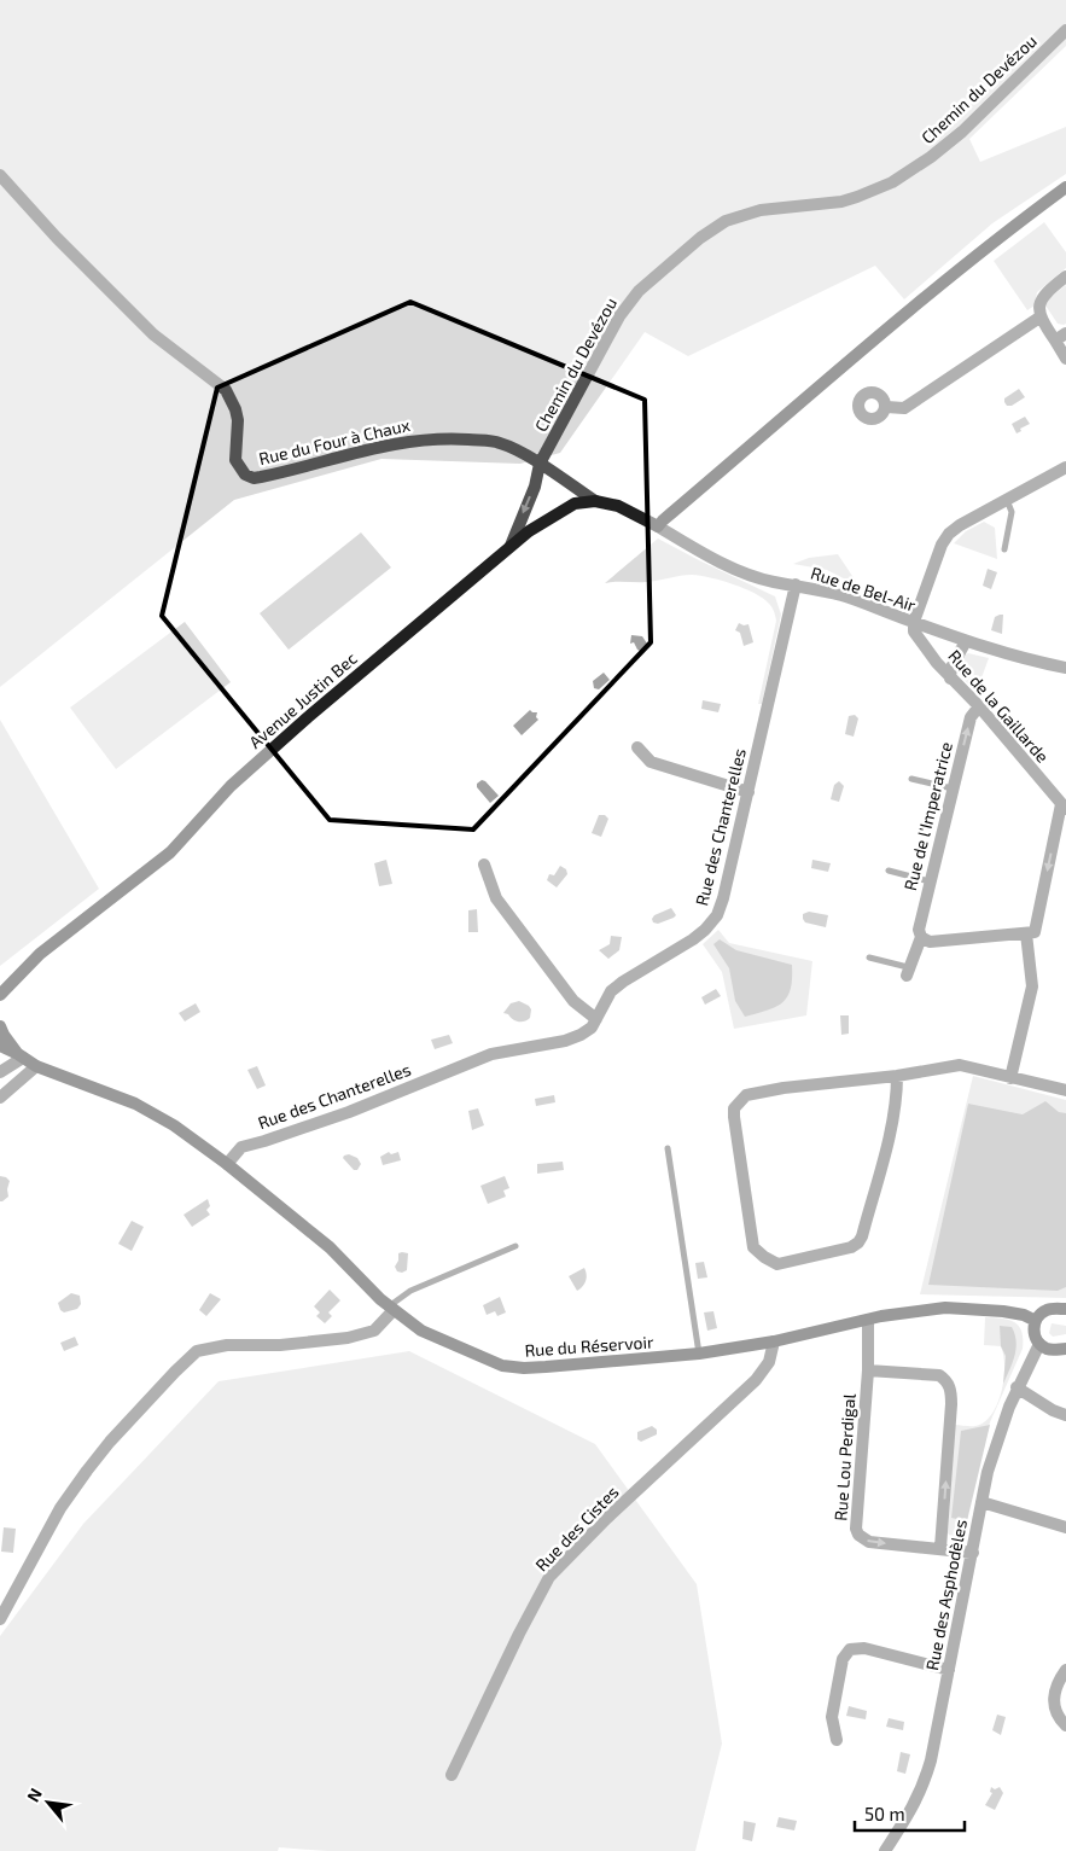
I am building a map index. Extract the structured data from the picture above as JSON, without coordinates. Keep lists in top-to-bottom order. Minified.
{"streets":{"street":["Chemin du Devézou","Rue du Four à Chaux","Rue de Bel-Air","Avenue Justin Bec","Rue de la Gaillarde","Rue de l'Imperatrice","Rue des Chanterelles","Rue du Réservoir","Rue Lou Perdigal","Rue des Cistes","Rue des Asphodèles"]},"crossings":[["Chemin du Devézou","Rue du Four à Chaux"],["Rue du Four à Chaux","Avenue Justin Bec"],["Rue de Bel-Air","Rue de la Gaillarde"],["Rue de Bel-Air","Rue des Chanterelles"],["Rue de la Gaillarde","Rue de l'Imperatrice"],["Rue des Chanterelles","Rue du Réservoir"],["Rue du Réservoir","Rue Lou Perdigal"],["Rue du Réservoir","Rue des Cistes"],["Rue Lou Perdigal","Rue des Asphodèles"]],"scale_bar":"50 m","north":"top left"}
